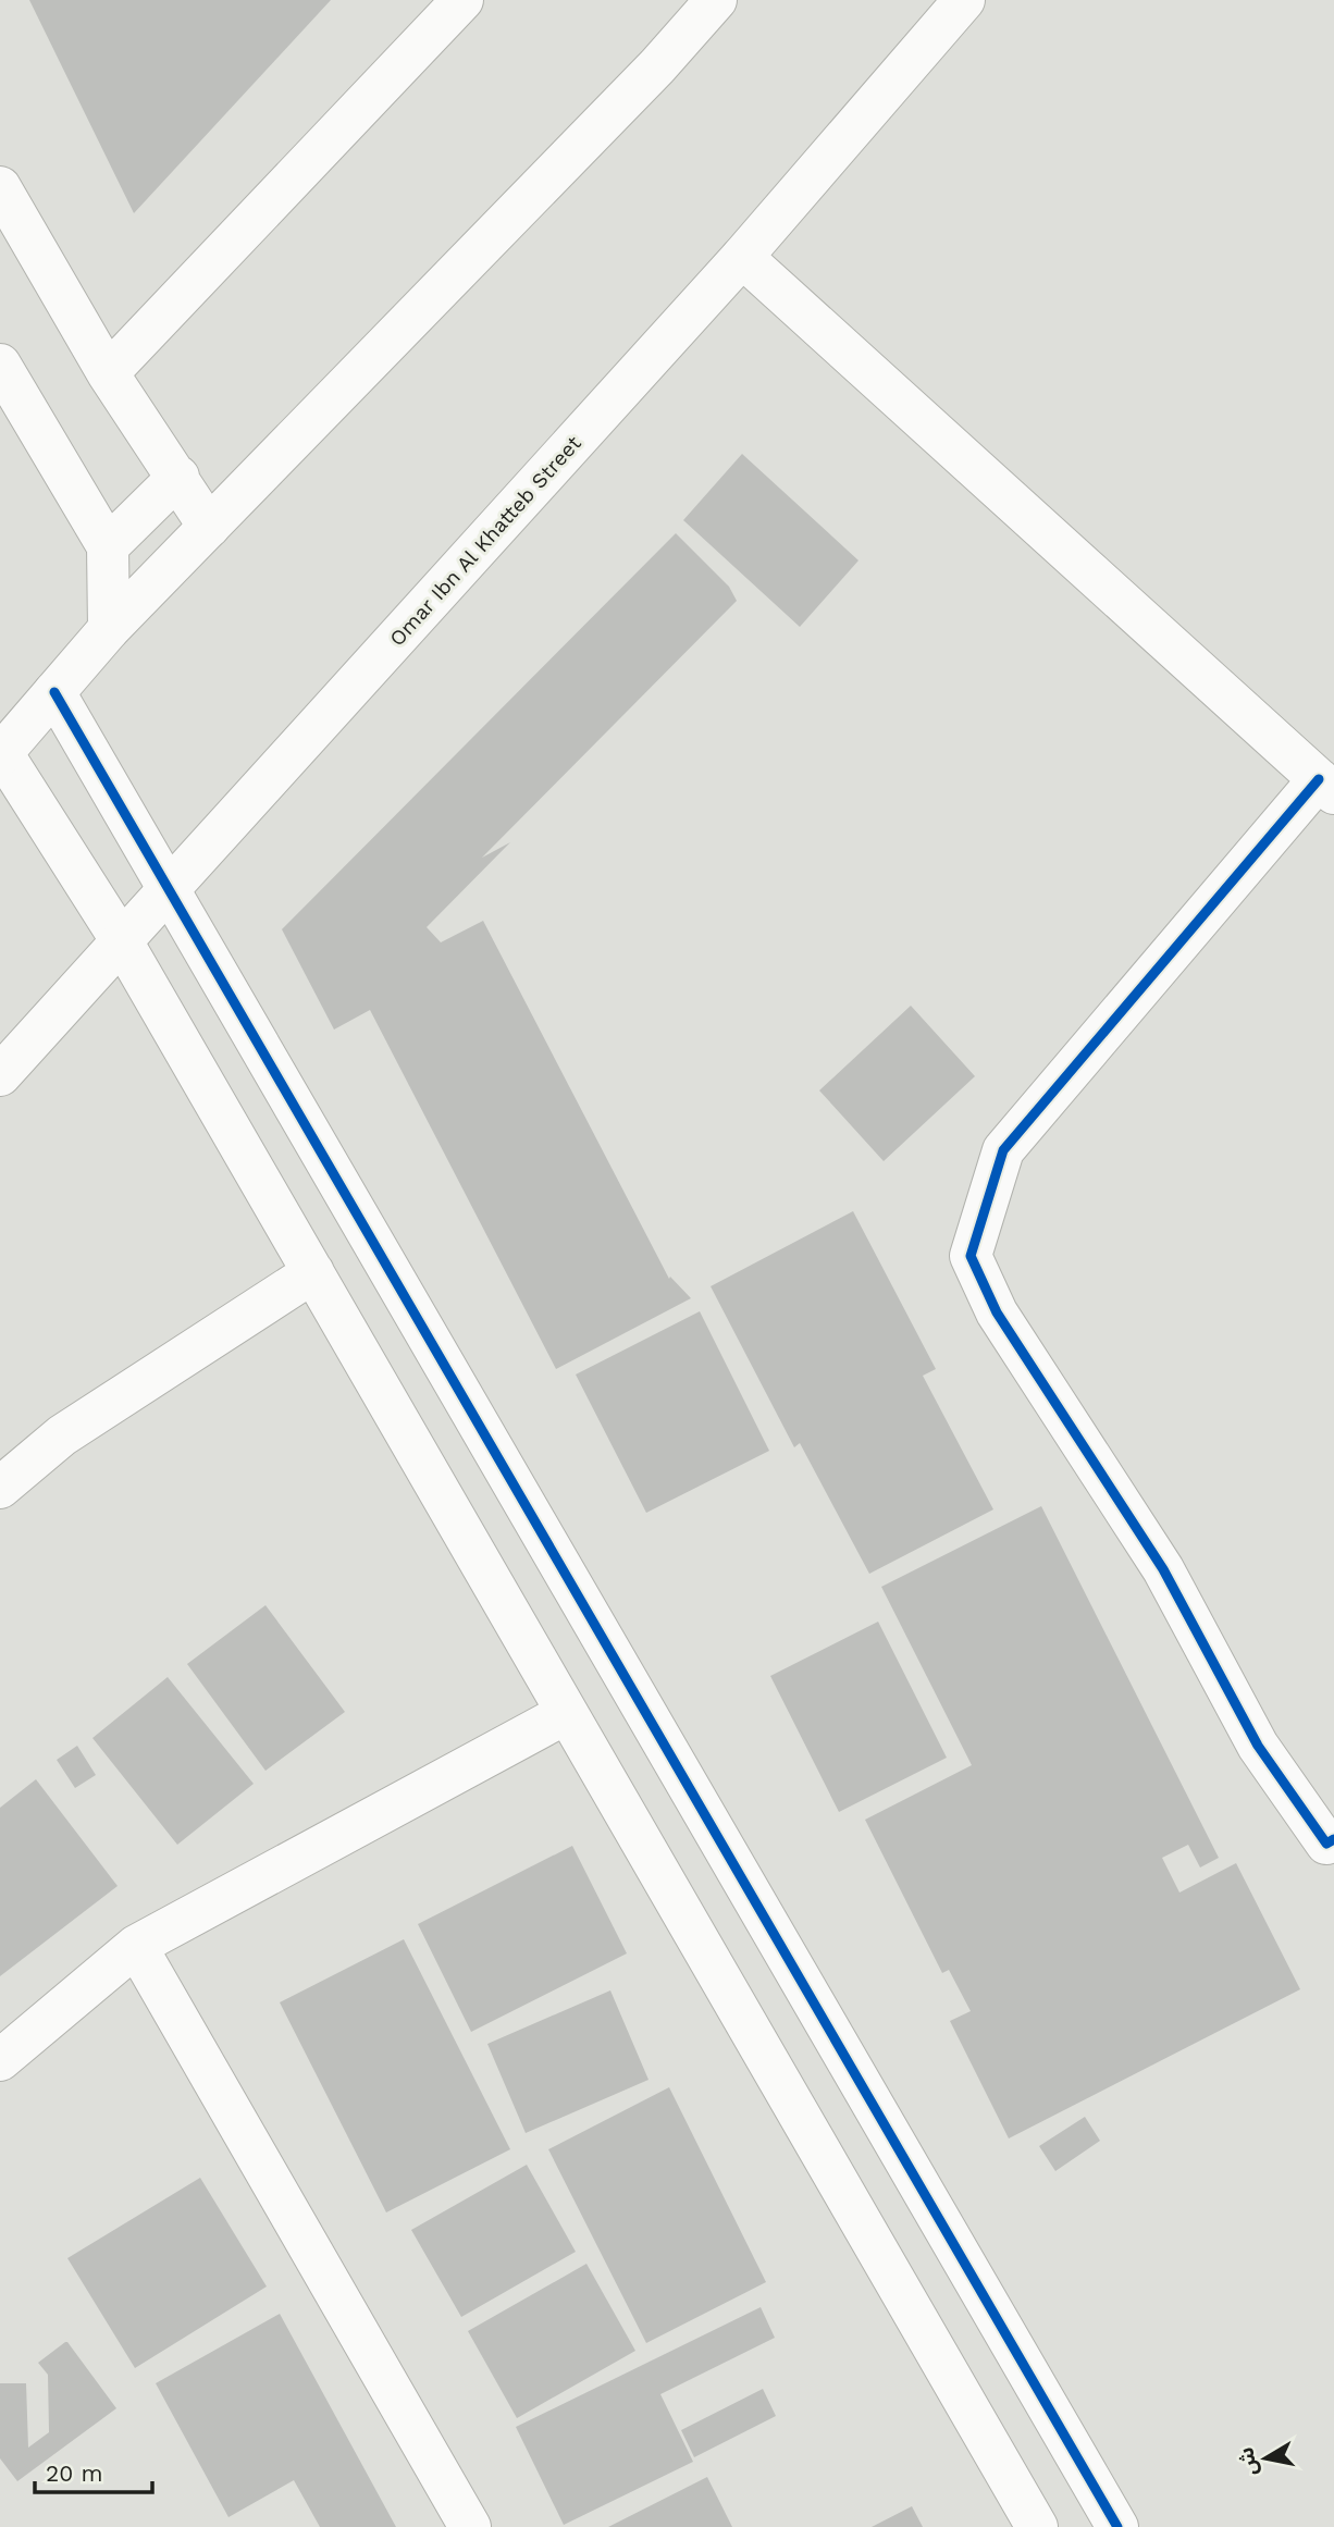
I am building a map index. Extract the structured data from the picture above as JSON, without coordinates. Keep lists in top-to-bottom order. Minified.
{"streets":{"street":["Omar Ibn Al Khatteb Street"]},"scale_bar":"20 m","north":"left"}
